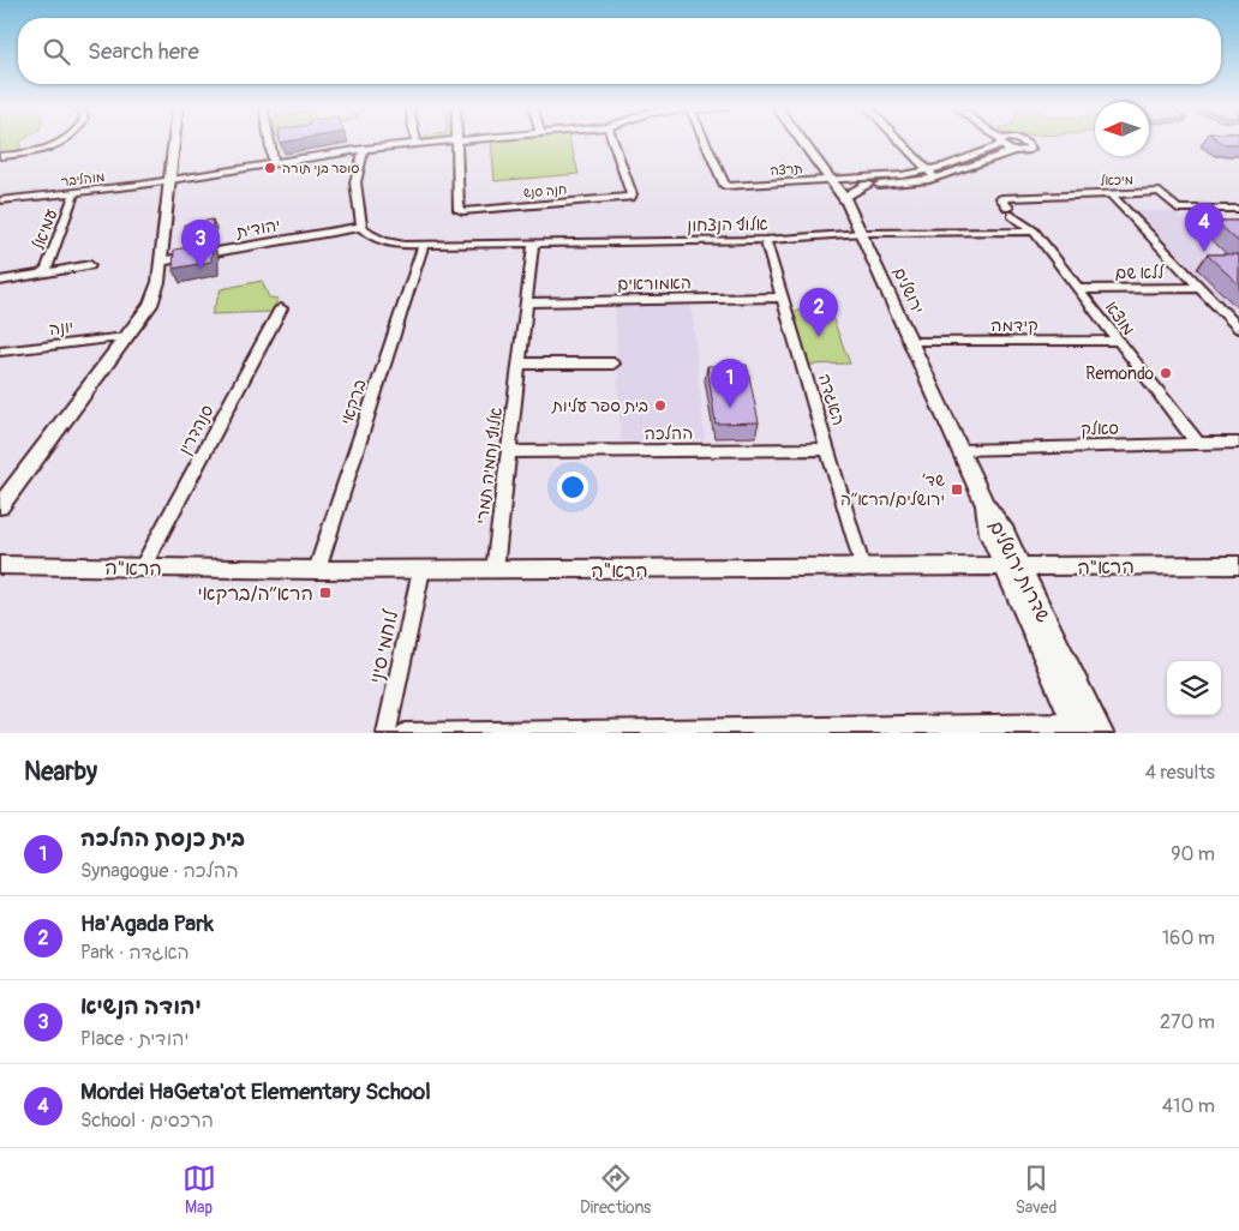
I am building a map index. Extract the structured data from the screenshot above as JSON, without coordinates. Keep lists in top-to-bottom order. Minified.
{"streets":{"street":["תרצה","מוהליבר","מיכאל","חנה סנש","אלוף הנצחון","יהודית","עמיאל","ללא שם","האמוראים","ירושלים","מוצא","קידמה","יונה","האגדה","ברקאי","סאלק","סנהדרין","ההלכה","אלוף נחמיה תמרי","הרא\"ה","שדרות ירושלים","לוחמי סיני"]},"crossings":[["תרצה","ירושלים"],["מוהליבר","עמיאל"],["מיכאל","מוצא"],["אלוף הנצחון","יהודית"],["אלוף הנצחון","ירושלים"],["אלוף הנצחון","מוצא"],["אלוף הנצחון","האגדה"],["אלוף הנצחון","ברקאי"],["אלוף הנצחון","אלוף נחמיה תמרי"],["ללא שם","מוצא"],["האמוראים","האגדה"],["האמוראים","אלוף נחמיה תמרי"],["ירושלים","קידמה"],["ירושלים","סאלק"],["ירושלים","שדרות ירושלים"],["מוצא","קידמה"],["מוצא","סאלק"],["האגדה","ההלכה"],["האגדה","הרא\"ה"],["ברקאי","הרא\"ה"],["סנהדרין","הרא\"ה"],["ההלכה","אלוף נחמיה תמרי"],["אלוף נחמיה תמרי","הרא\"ה"],["הרא\"ה","שדרות ירושלים"],["הרא\"ה","לוחמי סיני"]],"places":{"other":["סופר בני תורה","Remondo","בית ספר עליות"],"transit":["שד׳ ירושלים/הרא״ה","הרא״ה/ברקאי"]},"north":"left","page":{"search":"Search here","pins":["4","3","2","1"],"heading":["Nearby","4 results"],"list":[{"mark":"1","name":"בית כנסת ההלכה","note":"Synagogue · ההלכה","value":"90 m"},{"mark":"2","name":"Ha'Agada Park","note":"Park · האגדה","value":"160 m"},{"mark":"3","name":"יהודה הנשיא","note":"Place · יהודית","value":"270 m"},{"mark":"4","name":"Mordei HaGeta'ot Elementary School","note":"School · הרכסים","value":"410 m"}],"nav":["Map","Directions","Saved"]}}
